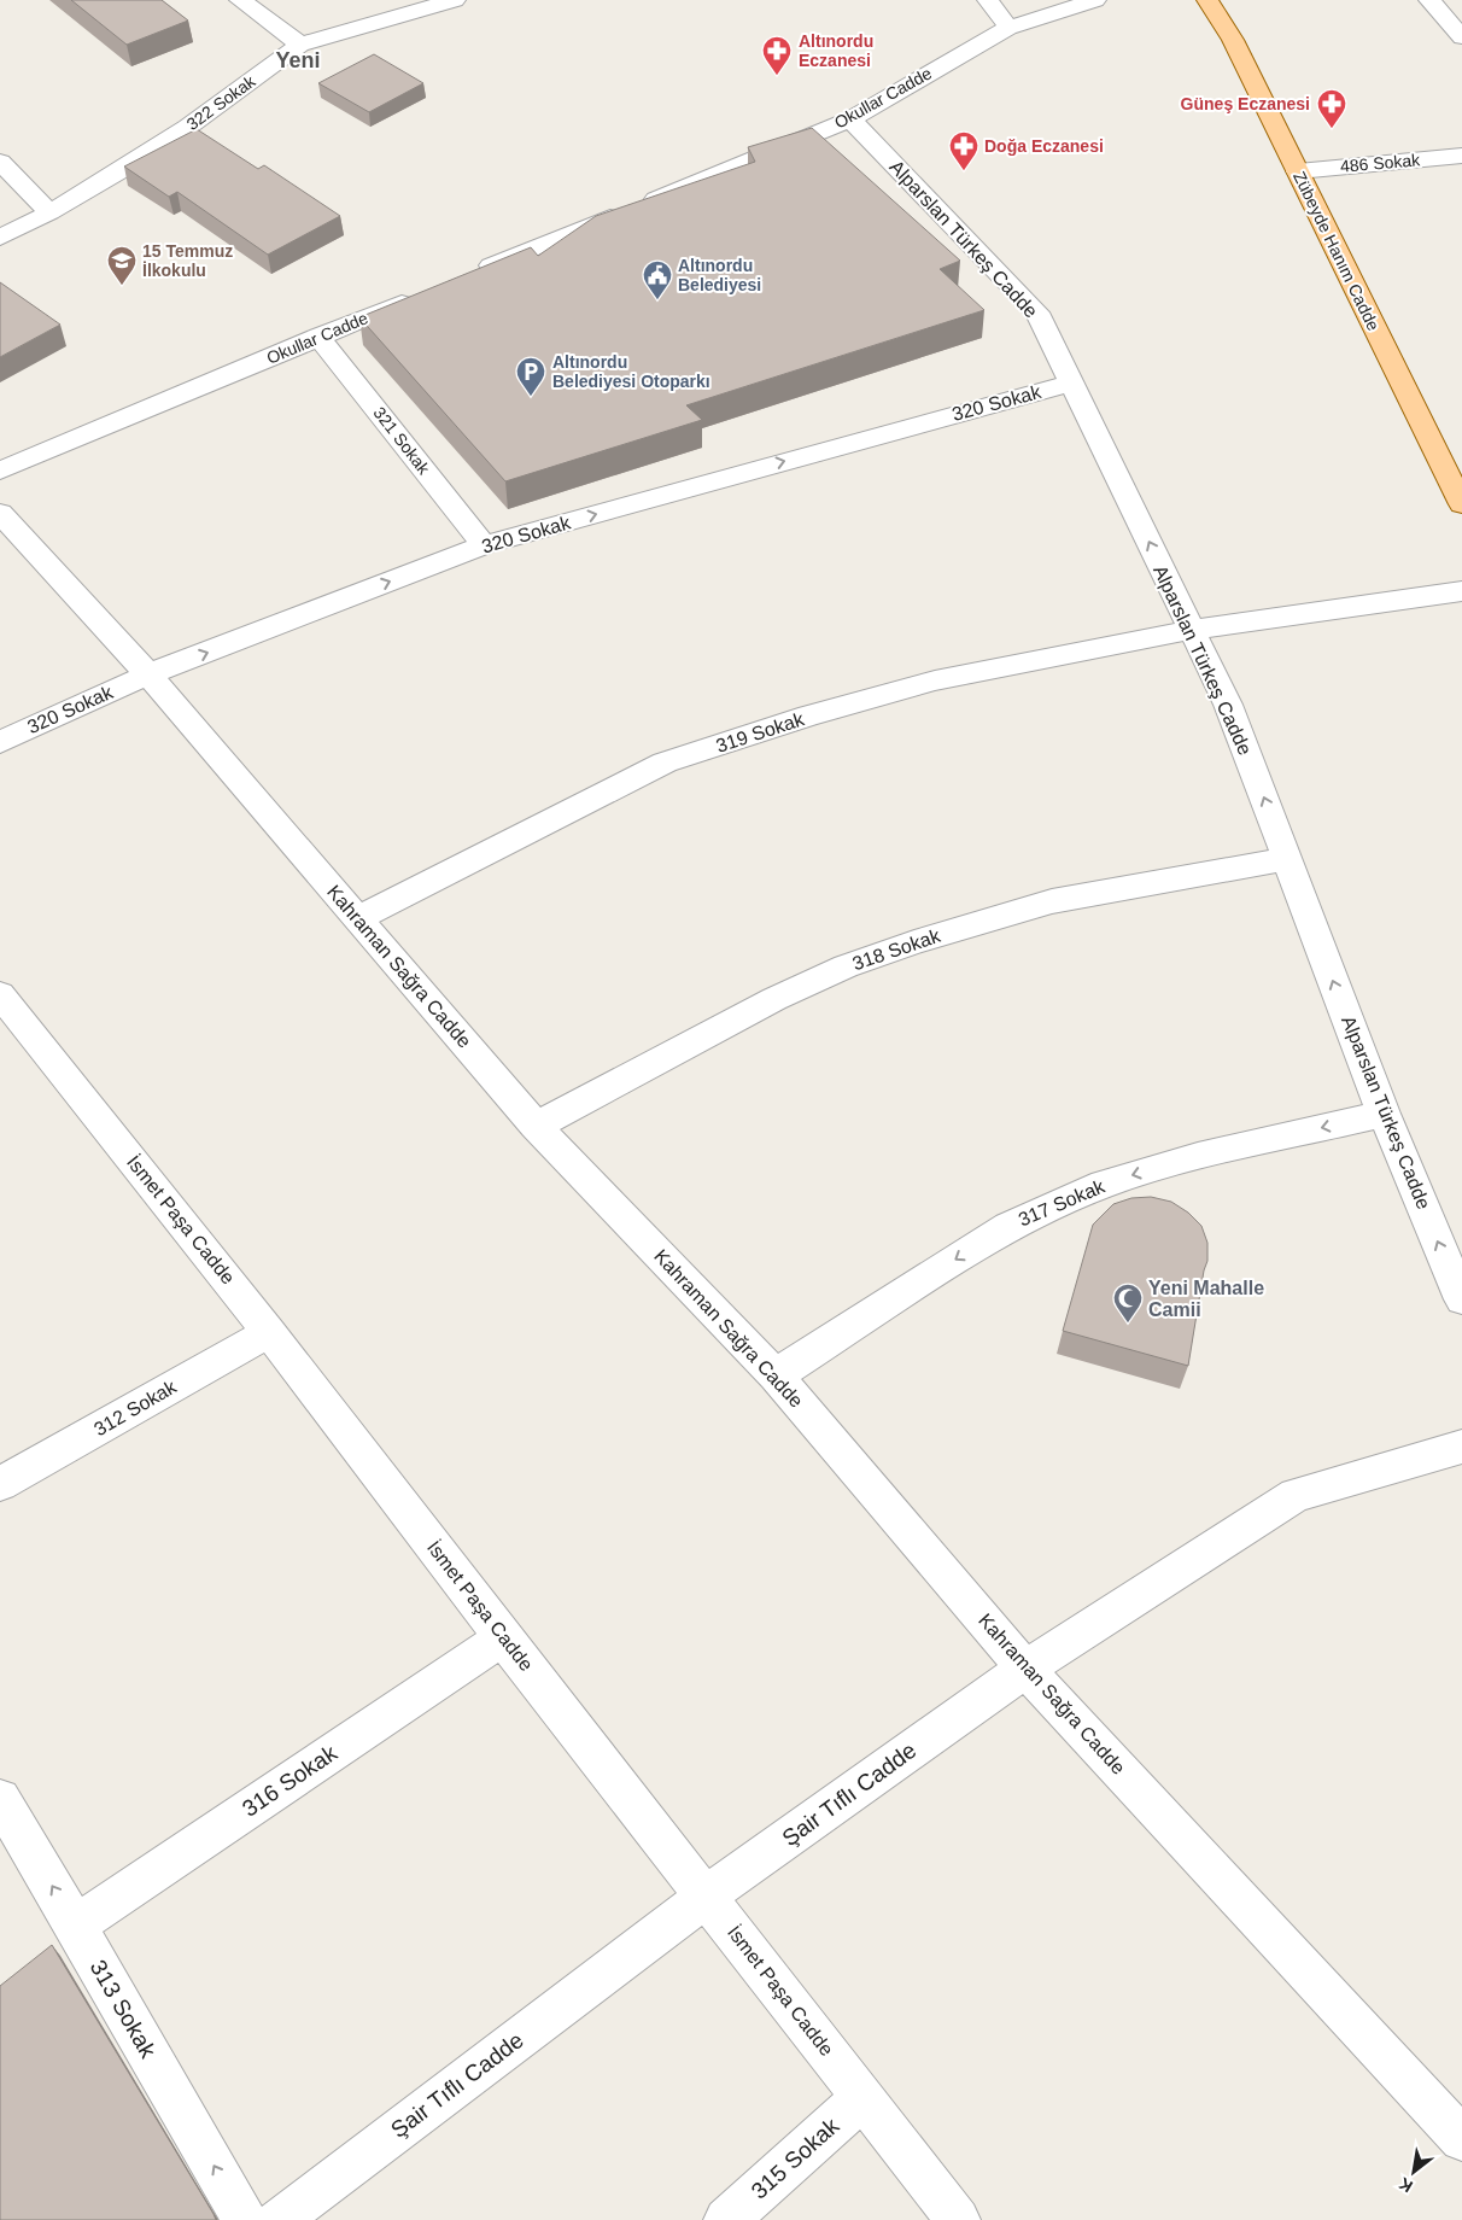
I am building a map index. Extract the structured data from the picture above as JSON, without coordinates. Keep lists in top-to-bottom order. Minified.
{"streets":{"main road":["Zübeyde Hanım Cadde"],"street":["Okullar Cadde","322 Sokak","486 Sokak","Alparslan Türkeş Cadde","320 Sokak","321 Sokak","319 Sokak","318 Sokak","Kahraman Sağra Cadde","317 Sokak","İsmet Paşa Cadde","312 Sokak","316 Sokak","Şair Tıflı Cadde","313 Sokak","315 Sokak"]},"crossings":[["Okullar Cadde","Alparslan Türkeş Cadde"],["Okullar Cadde","321 Sokak"],["486 Sokak","Zübeyde Hanım Cadde"],["Alparslan Türkeş Cadde","320 Sokak"],["Alparslan Türkeş Cadde","319 Sokak"],["Alparslan Türkeş Cadde","318 Sokak"],["Alparslan Türkeş Cadde","317 Sokak"],["320 Sokak","321 Sokak"],["320 Sokak","Kahraman Sağra Cadde"],["319 Sokak","Kahraman Sağra Cadde"],["318 Sokak","Kahraman Sağra Cadde"],["Kahraman Sağra Cadde","317 Sokak"],["Kahraman Sağra Cadde","Şair Tıflı Cadde"],["İsmet Paşa Cadde","312 Sokak"],["İsmet Paşa Cadde","316 Sokak"],["İsmet Paşa Cadde","Şair Tıflı Cadde"],["İsmet Paşa Cadde","315 Sokak"],["316 Sokak","313 Sokak"]],"one_way":["Alparslan Türkeş Cadde","317 Sokak","313 Sokak"],"districts":["Yeni"],"places":{"pharmacy":["Altınordu Eczanesi","Güneş Eczanesi","Doğa Eczanesi"],"school or university":["15 Temmuz İlkokulu"],"public building":["Altınordu Belediyesi"],"parking":["Altınordu Belediyesi Otoparkı"],"mosque":["Yeni Mahalle Camii"]},"north":"bottom left"}
